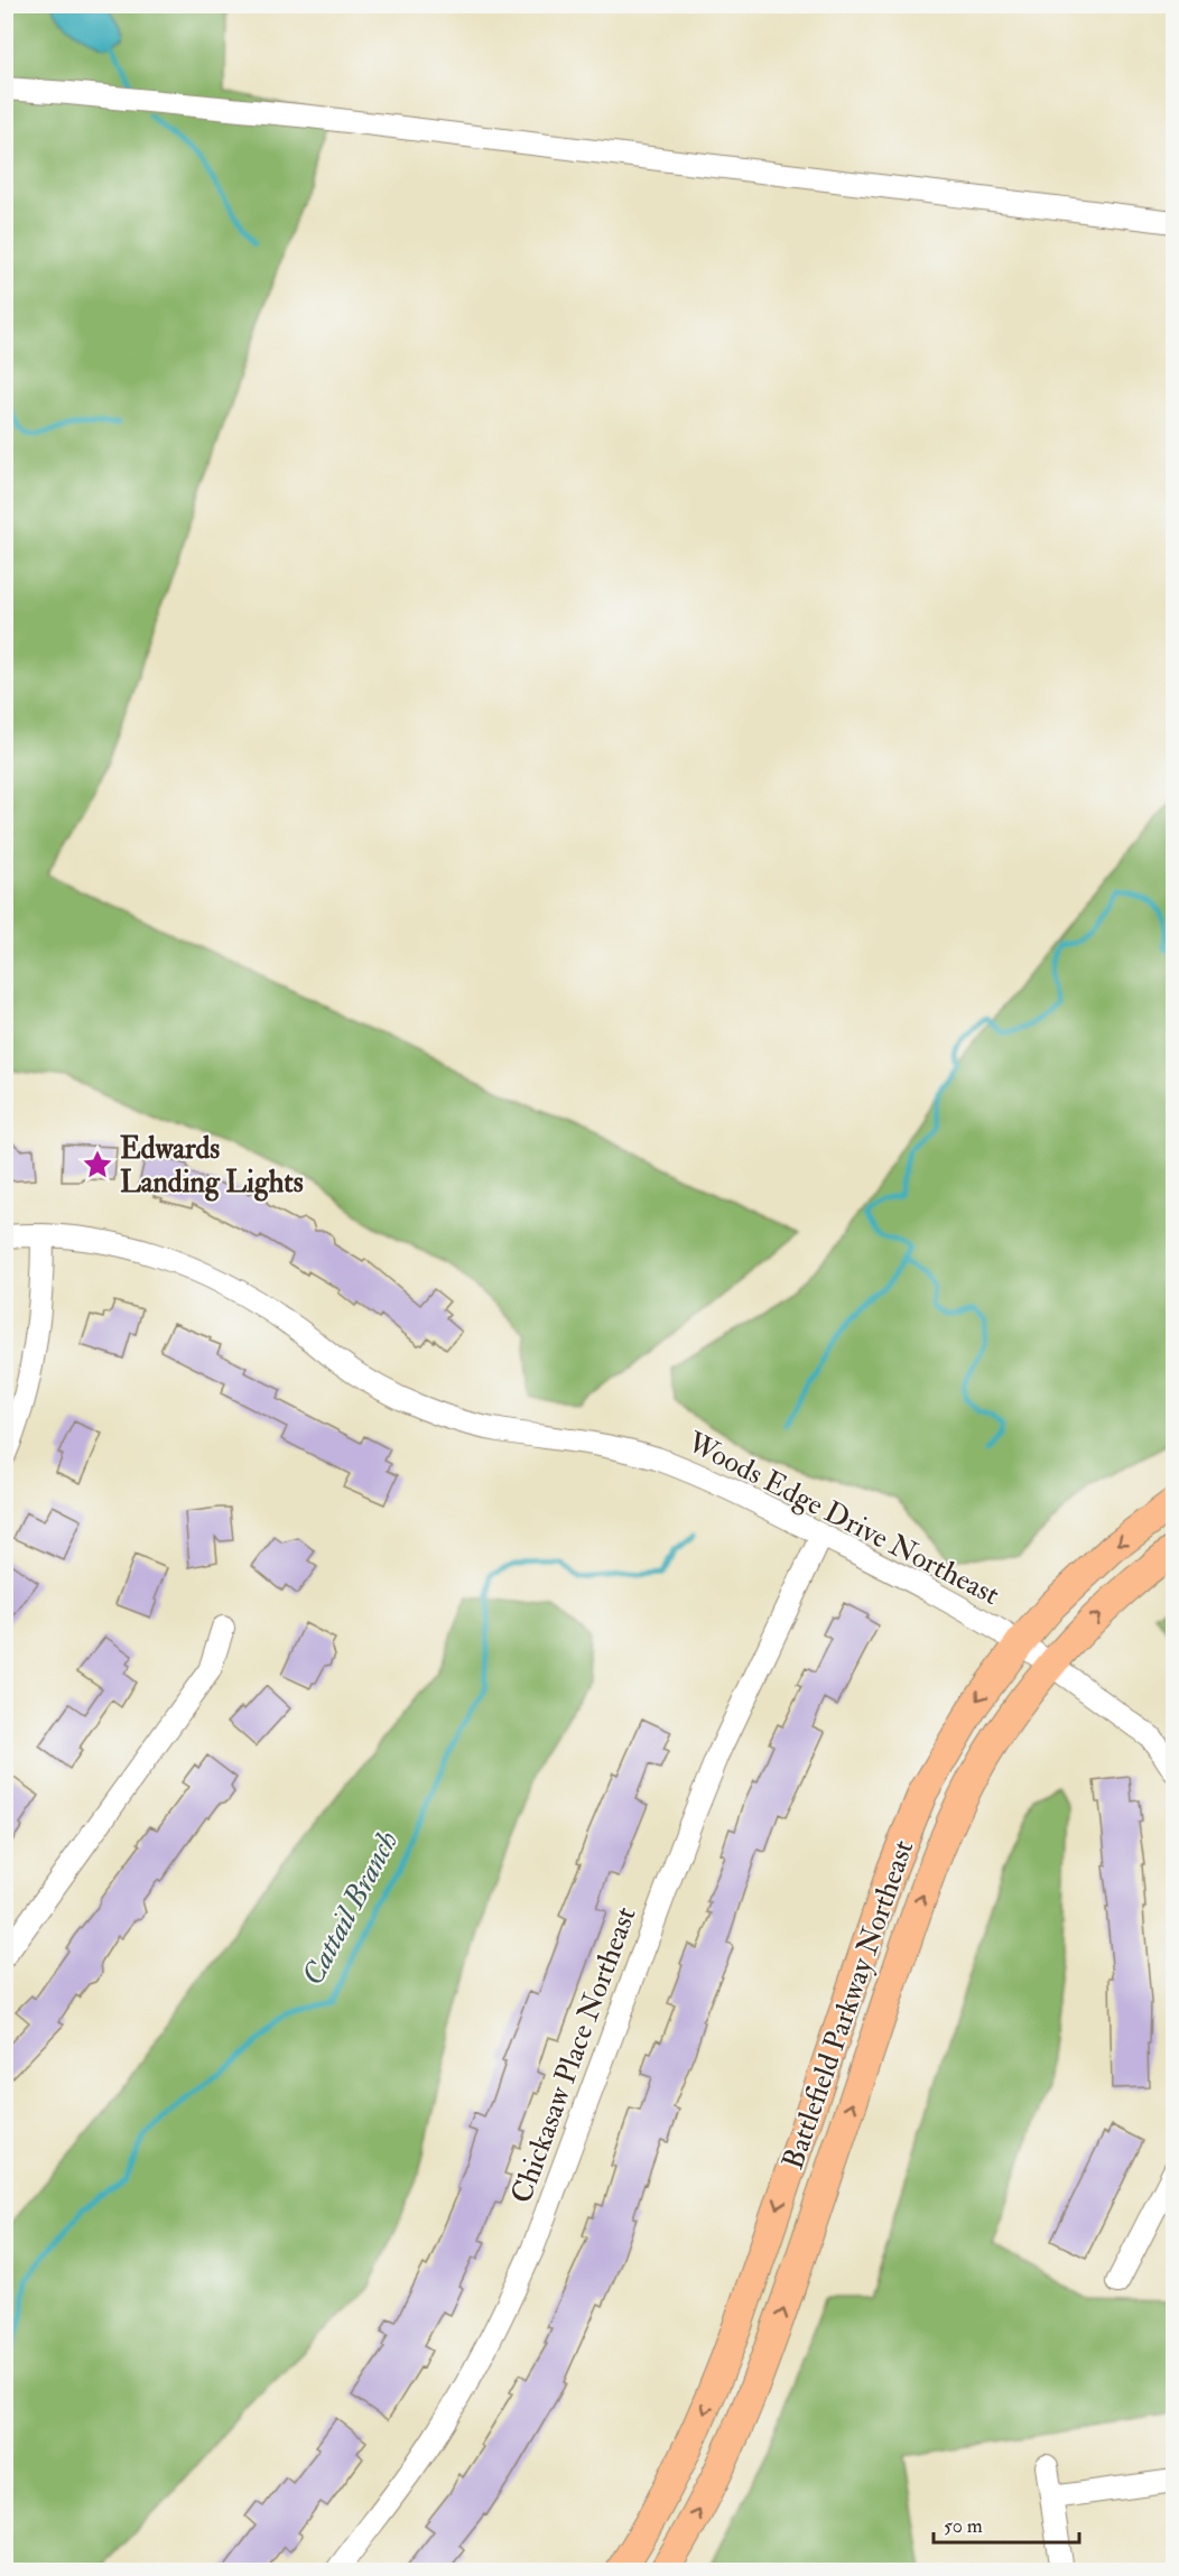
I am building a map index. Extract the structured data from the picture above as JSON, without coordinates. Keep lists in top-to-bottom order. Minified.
{"streets":{"main road":["Battlefield Parkway Northeast"],"street":["Woods Edge Drive Northeast","Chickasaw Place Northeast"]},"crossings":[["Woods Edge Drive Northeast","Battlefield Parkway Northeast"],["Woods Edge Drive Northeast","Chickasaw Place Northeast"]],"water":["Cattail Branch"],"places":{"place":["Edwards Landing Lights"]},"scale_bar":"50 m"}
